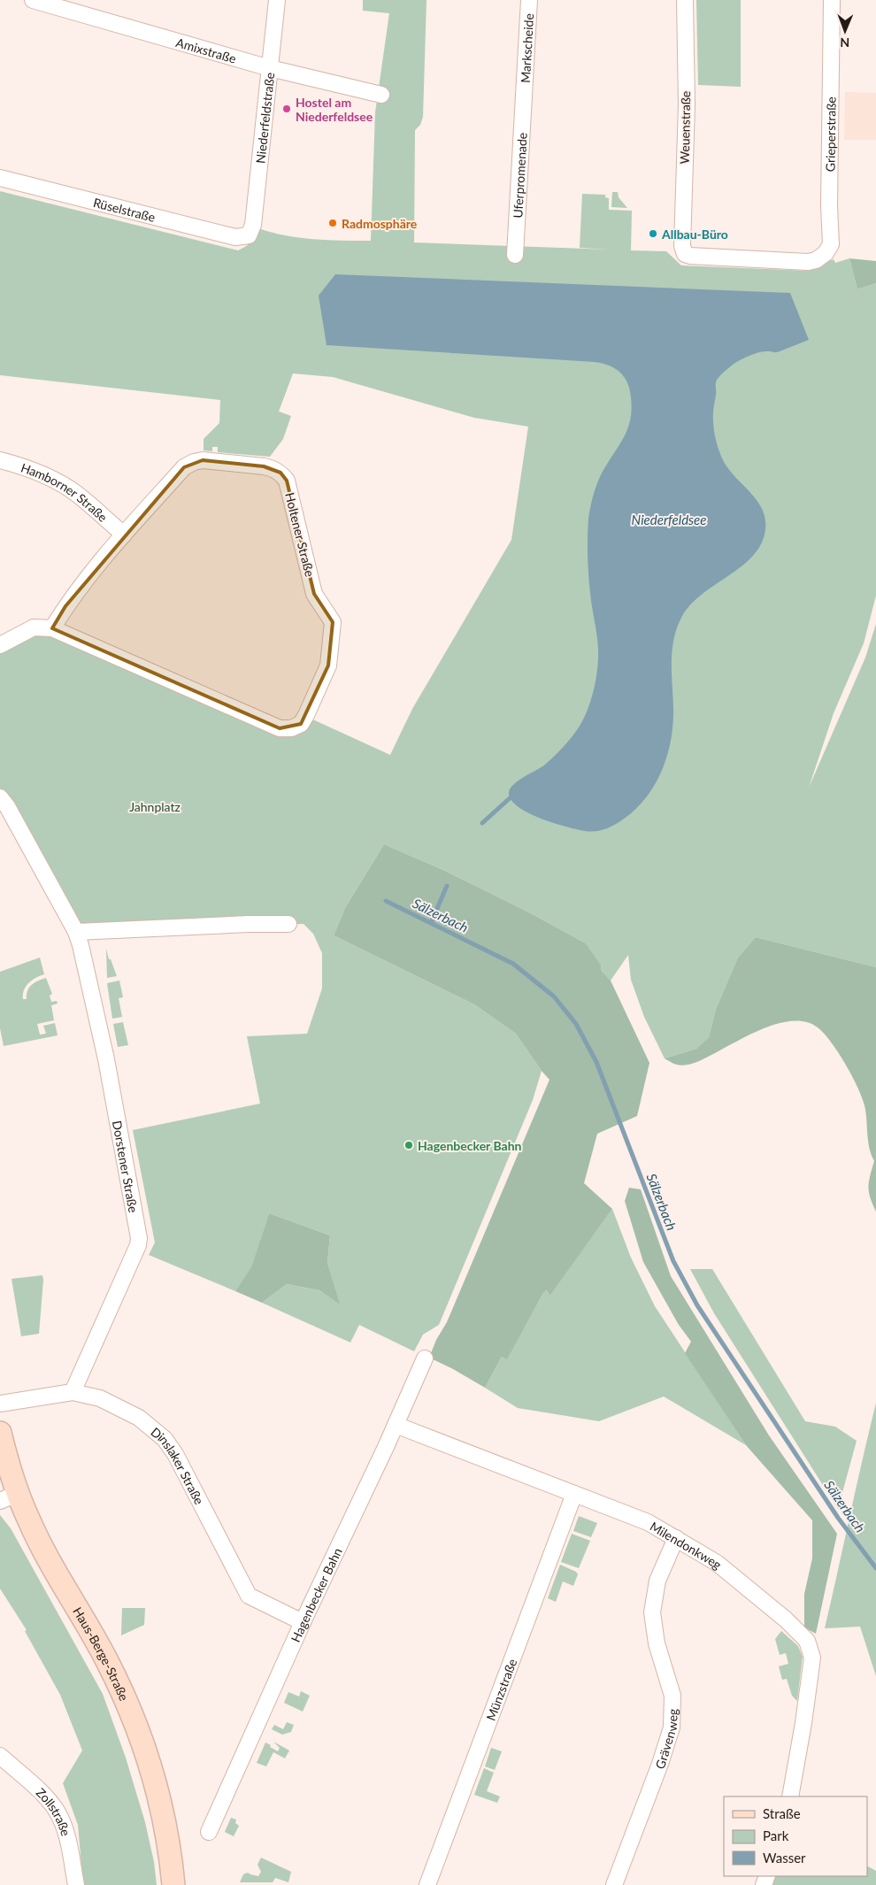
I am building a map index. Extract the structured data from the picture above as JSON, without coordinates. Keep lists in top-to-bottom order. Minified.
{"streets":{"main road":["Haus-Berge-Straße"],"street":["Markscheide","Amixstraße","Niederfeldstraße","Weuenstraße","Grieperstraße","Uferpromenade","Rüselstraße","Hamborner Straße","Holtener Straße","Dorstener Straße","Dinslaker Straße","Milendonkweg","Hagenbecker Bahn","Münzstraße","Grävenweg","Zollstraße"]},"crossings":[["Markscheide","Uferpromenade"],["Amixstraße","Niederfeldstraße"],["Niederfeldstraße","Rüselstraße"],["Weuenstraße","Grieperstraße"],["Hamborner Straße","Holtener Straße"],["Dorstener Straße","Dinslaker Straße"],["Dinslaker Straße","Hagenbecker Bahn"],["Milendonkweg","Hagenbecker Bahn"],["Milendonkweg","Münzstraße"],["Milendonkweg","Grävenweg"]],"water":["Niederfeldsee","Sälzerbach"],"parks":["Jahnplatz"],"places":["Hostel am Niederfeldsee","Radmosphäre","Allbau-Büro","Hagenbecker Bahn"],"legend":["Straße","Park","Wasser"],"north":"bottom"}
